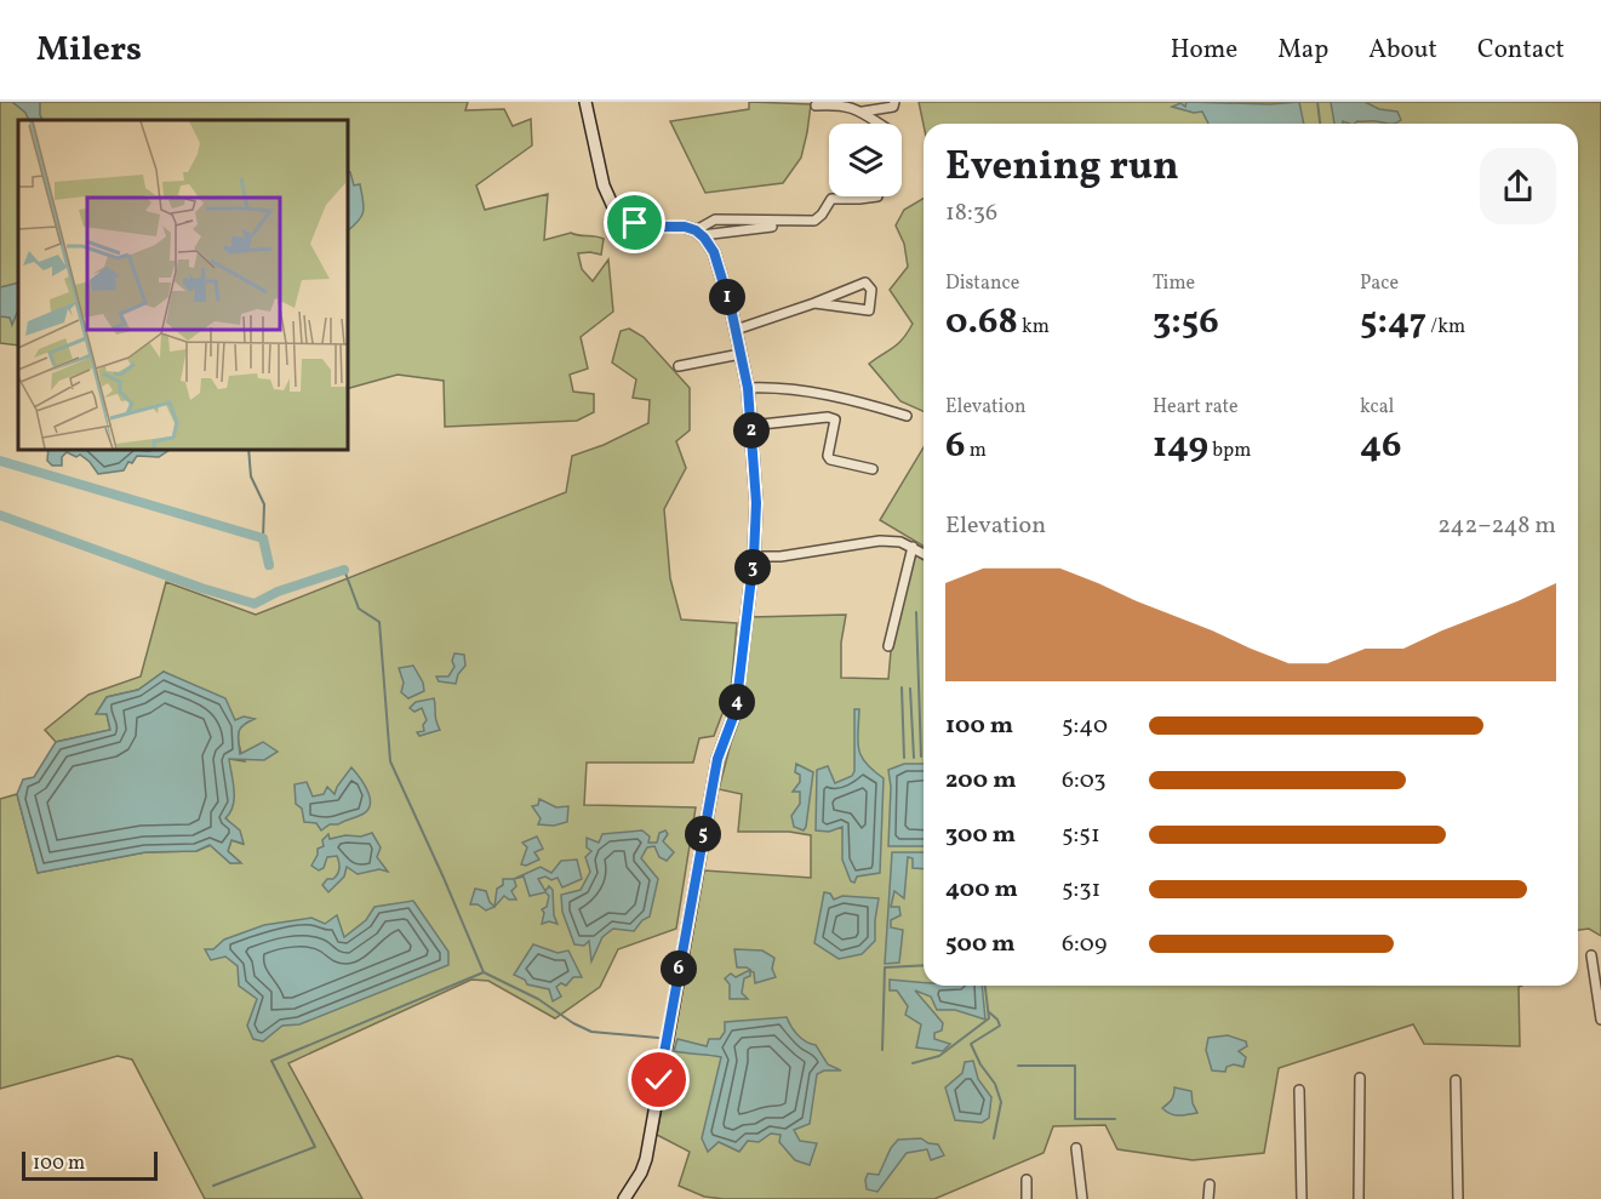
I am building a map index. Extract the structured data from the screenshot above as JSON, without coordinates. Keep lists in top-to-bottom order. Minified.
{"scale_bar":"100 m","page":{"header":"Milers","nav":["Home","Map","About","Contact"],"heading":["Evening run","18:36"],"stats":[["Distance","0.68 km"],["Time","3:56"],["Pace","5:47 /km"],["Elevation","6 m"],["Heart rate","149 bpm"],["kcal","46"]],"pins":["1","2","3","4","5","6"],"chart":["Elevation","242–248 m"],"list":[{"name":"100 m","note":"5:40"},{"name":"200 m","note":"6:03"},{"name":"300 m","note":"5:51"},{"name":"400 m","note":"5:31"},{"name":"500 m","note":"6:09"}],"scale":"100 m"}}
